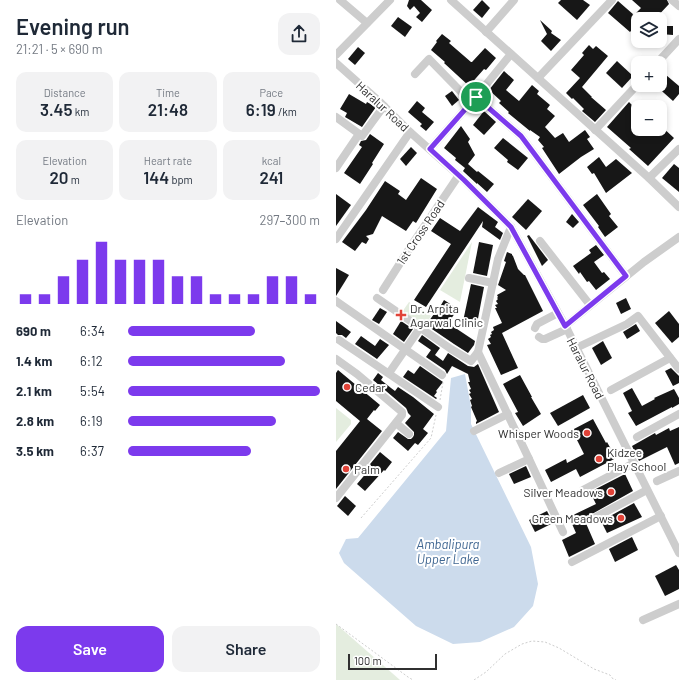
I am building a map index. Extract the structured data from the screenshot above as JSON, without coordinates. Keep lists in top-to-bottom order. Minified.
{"streets":{"street":["Haralur Road","1st Cross Road"]},"crossings":[["Haralur Road","1st Cross Road"]],"water":["Ambalipura Upper Lake"],"places":{"health":["Dr. Arpita Agarwal Clinic"],"other":["Cedar","Whisper Woods","Kidzee Play School","Palm","Silver Meadows","Green Meadows"]},"scale_bar":"100 m","page":{"heading":["Evening run","21:21 · 5 × 690 m"],"map_buttons":["+","−"],"stats":[["Distance","3.45 km"],["Time","21:48"],["Pace","6:19 /km"],["Elevation","20 m"],["Heart rate","144 bpm"],["kcal","241"]],"chart":["Elevation","297–300 m"],"list":[{"name":"690 m","note":"6:34"},{"name":"1.4 km","note":"6:12"},{"name":"2.1 km","note":"5:54"},{"name":"2.8 km","note":"6:19"},{"name":"3.5 km","note":"6:37"}],"buttons":["Save","Share"],"scale":"100 m"}}
